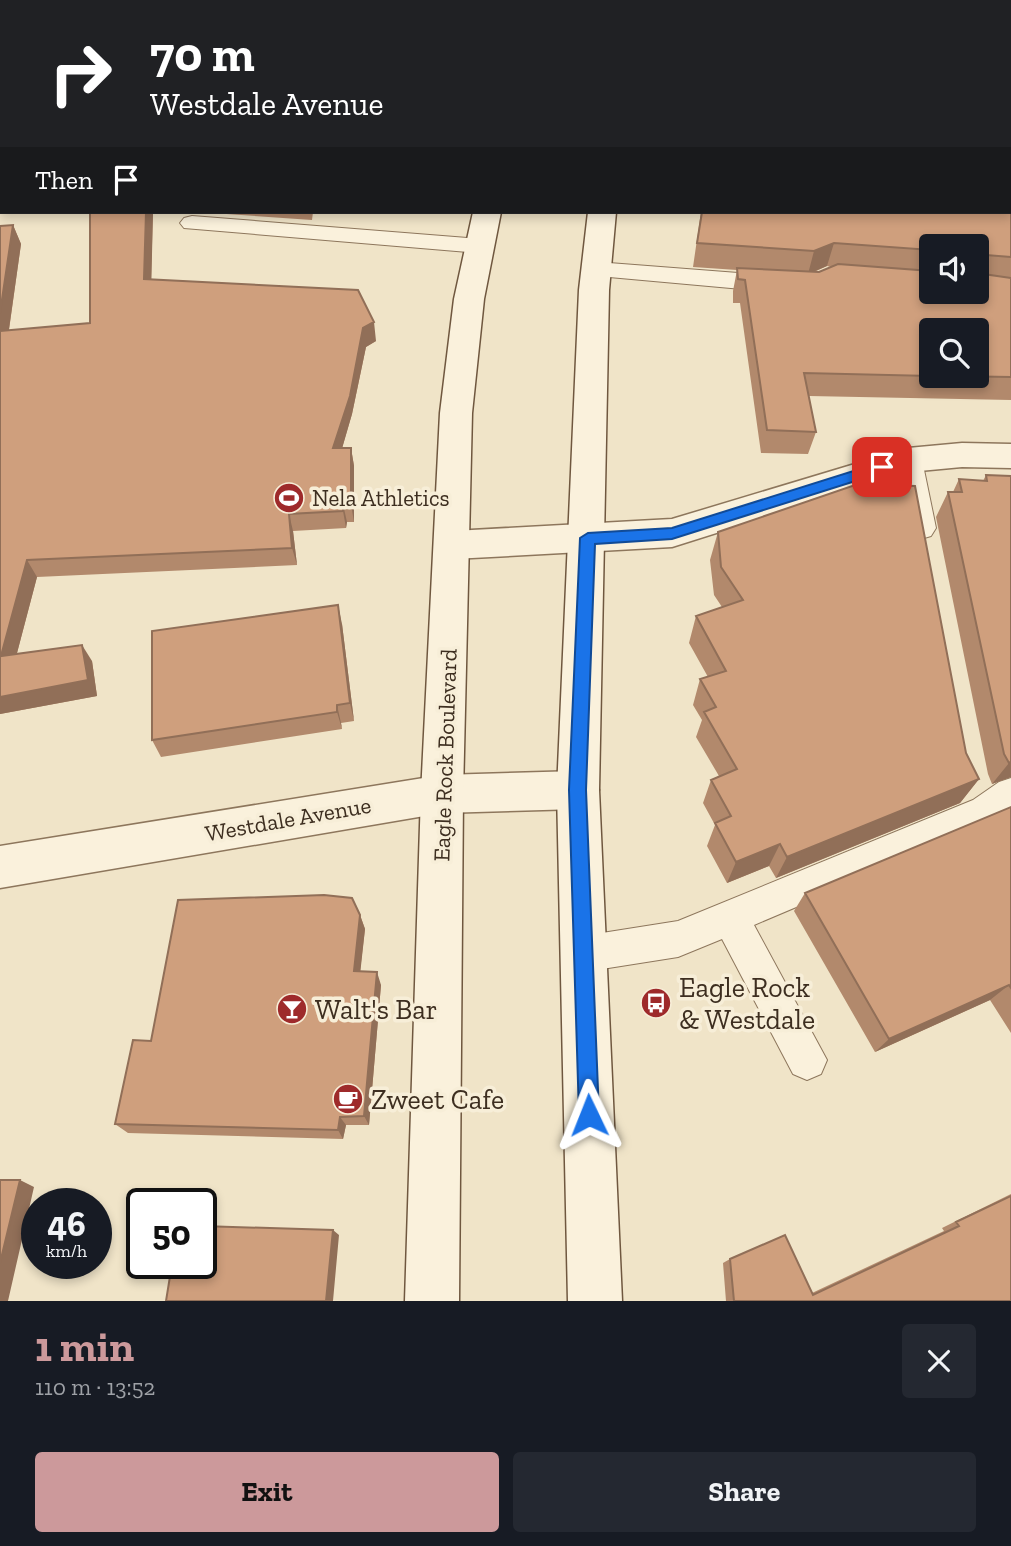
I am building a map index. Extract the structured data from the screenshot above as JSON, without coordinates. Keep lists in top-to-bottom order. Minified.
{"streets":{"main road":["Eagle Rock Boulevard","Westdale Avenue"]},"crossings":[["Eagle Rock Boulevard","Westdale Avenue"]],"places":{"sports":["Nela Athletics"],"bus stop":["Eagle Rock & Westdale"],"bar":["Walt's Bar"],"cafe":["Zweet Cafe"]},"page":{"turn":["70 m","Westdale Avenue"],"then":"Then","speed":"46 km/h","limit":"50","heading":["1 min","110 m · 13:52"],"buttons":["Exit","Share"]}}
